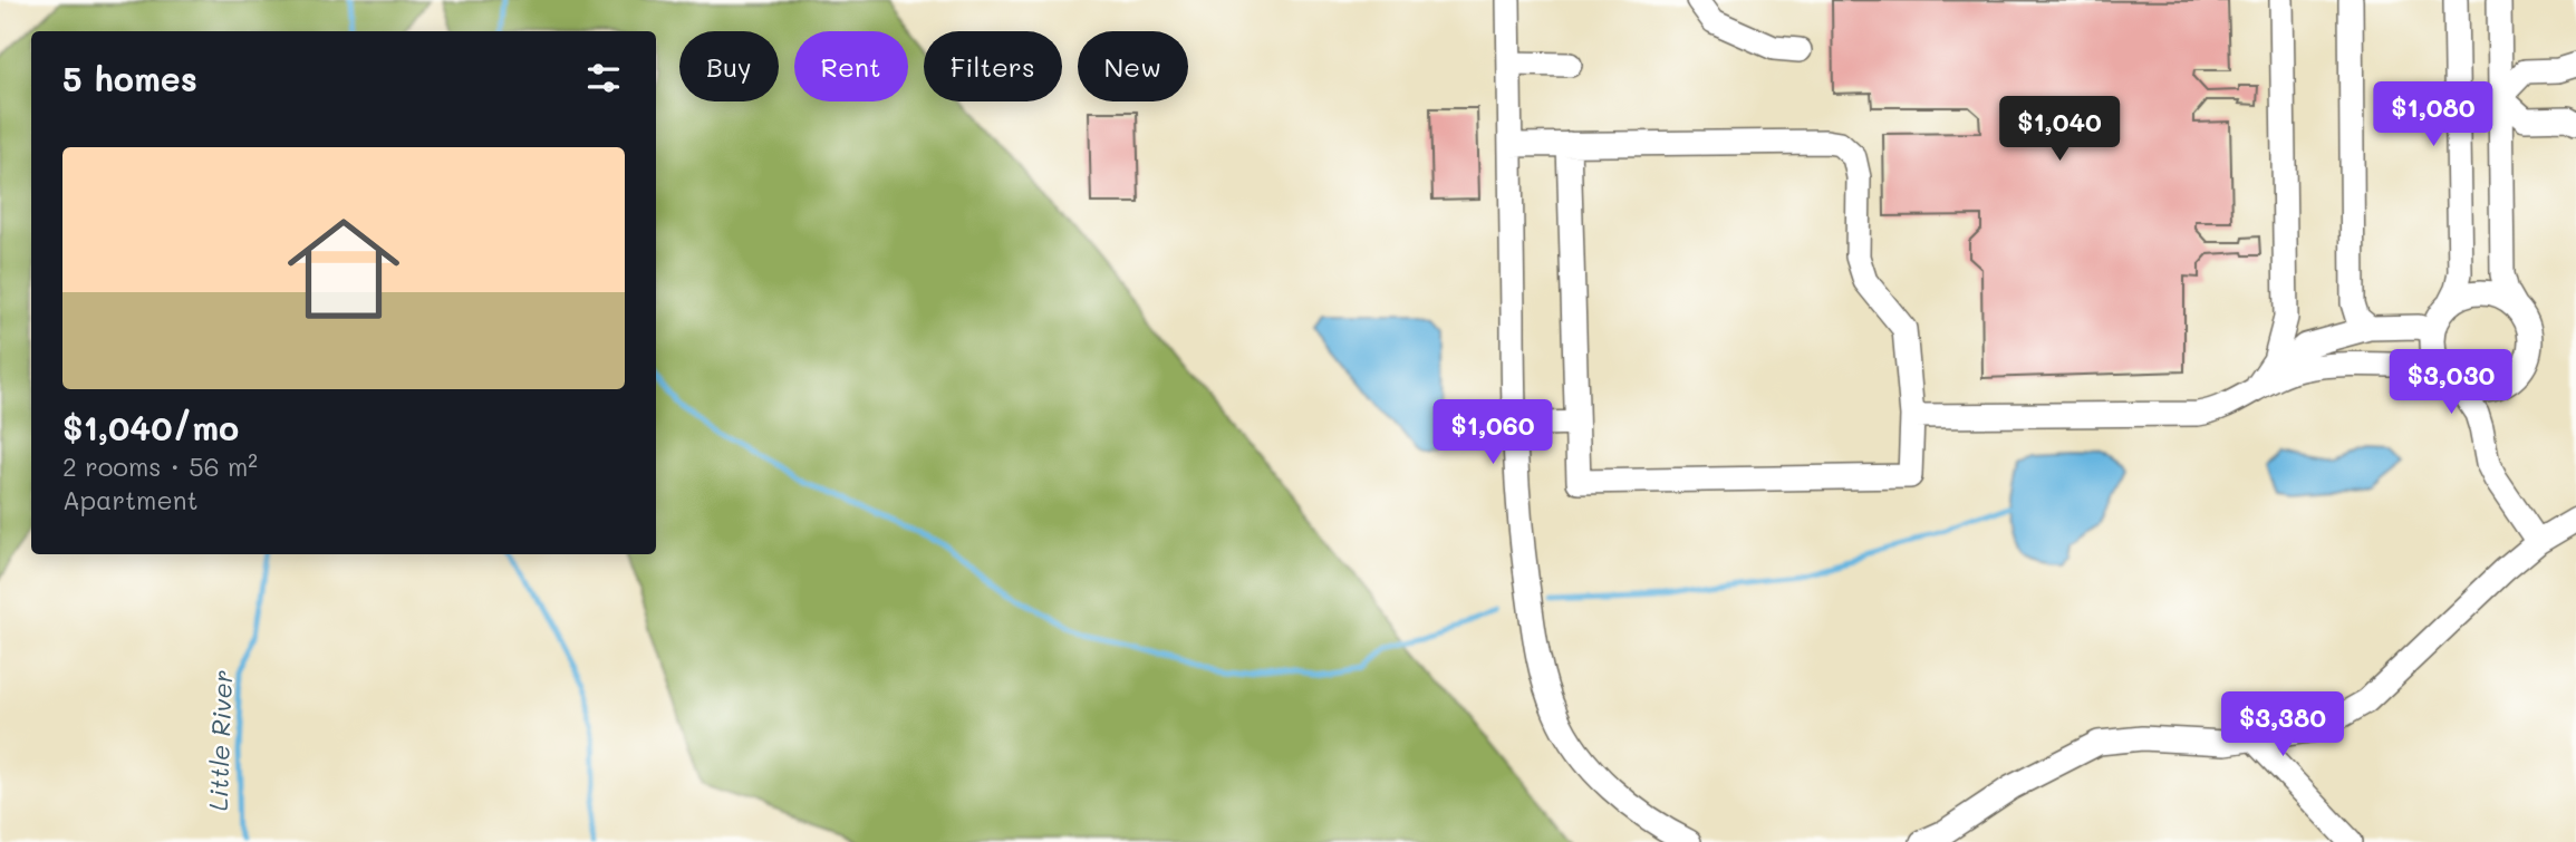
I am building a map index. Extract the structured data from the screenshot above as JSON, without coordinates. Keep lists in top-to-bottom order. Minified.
{"water":["Little River"],"page":{"chip":["Buy","Rent","Filters","New"],"heading":"5 homes","price":["$1,080","$1,040","$3,030","$1,060","$3,380"],"list":[{"name":"$1,040/mo","note":"2 rooms · 56 m² · Apartment"}]}}
